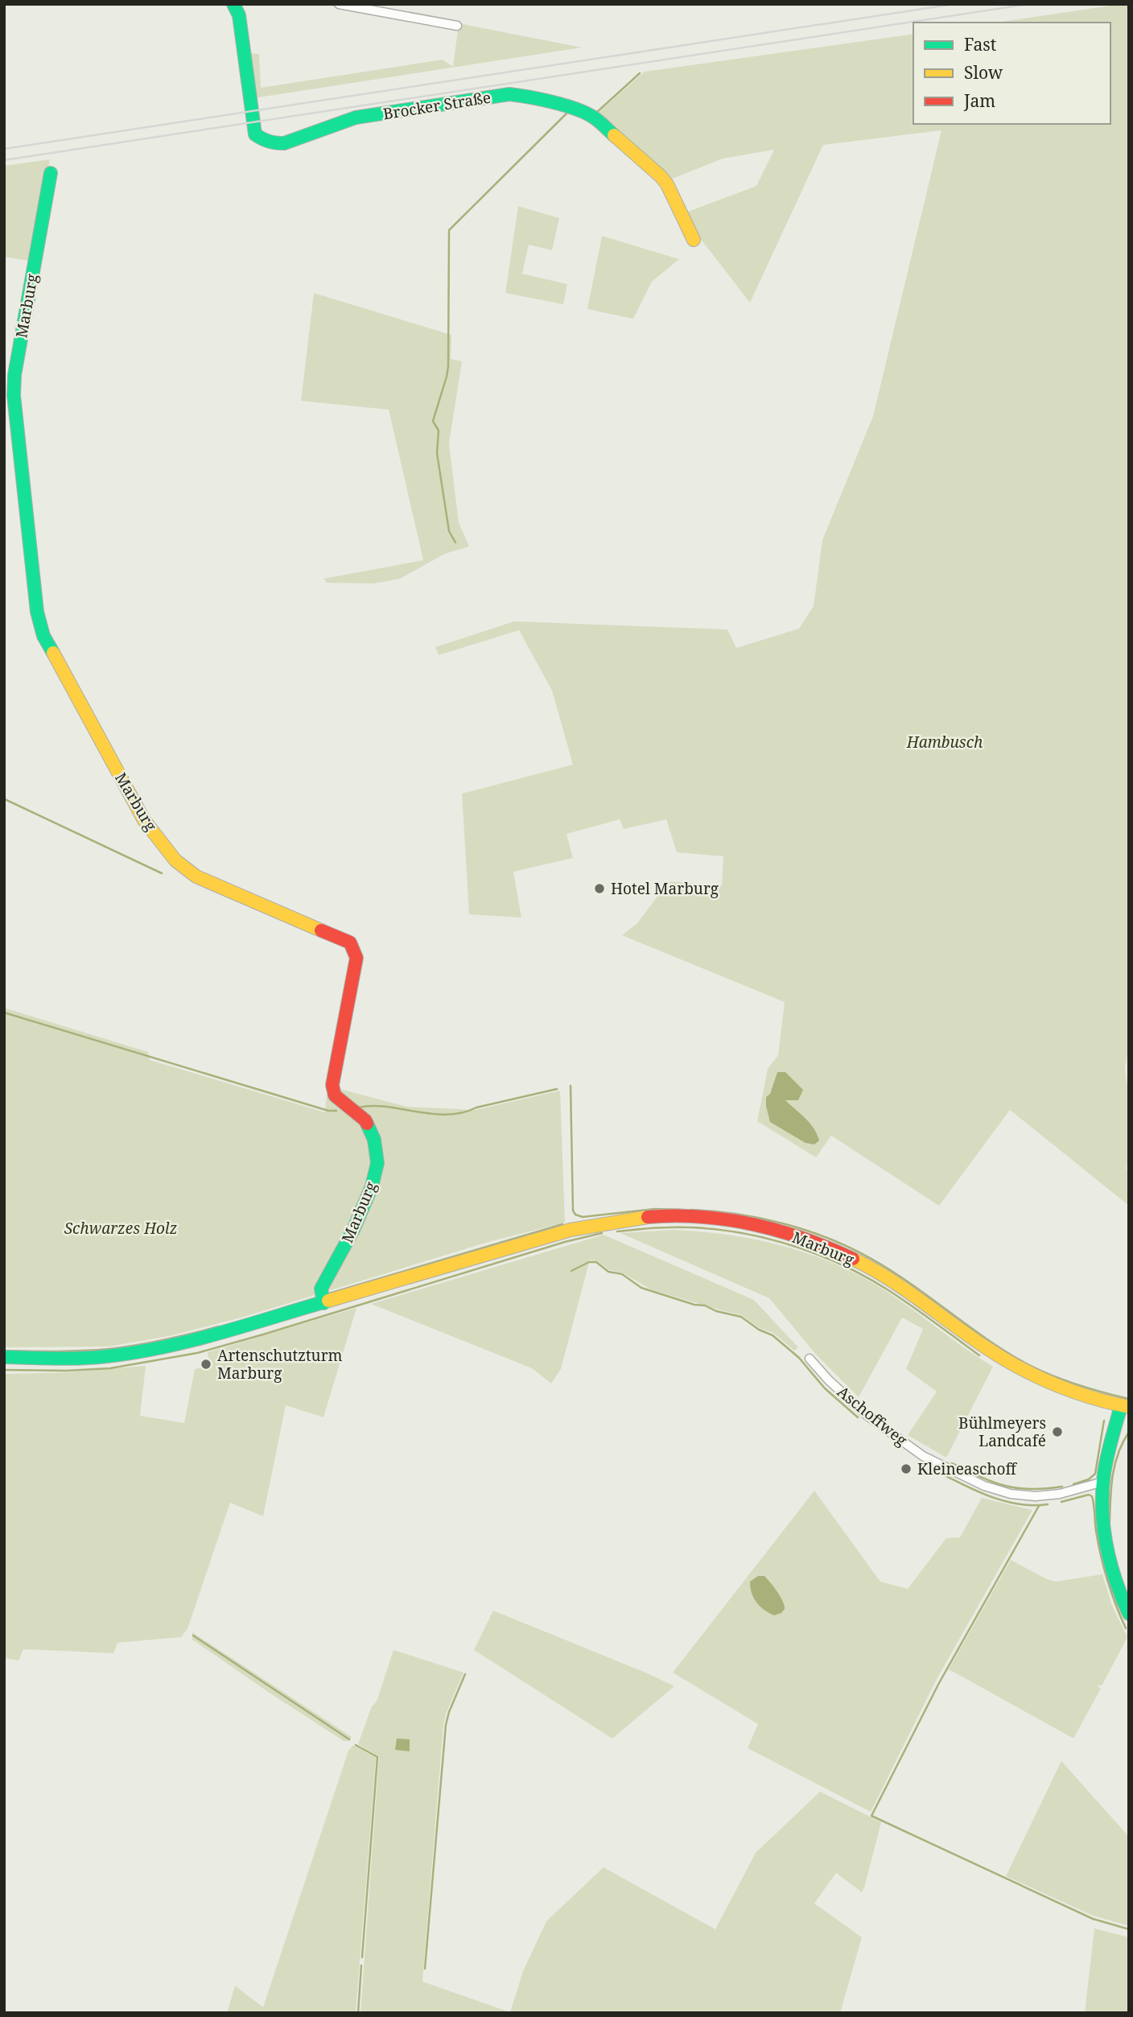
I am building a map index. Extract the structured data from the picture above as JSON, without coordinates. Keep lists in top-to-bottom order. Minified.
{"streets":{"street":["Brocker Straße","Marburg","Aschoffweg"]},"parks":["Hambusch","Schwarzes Holz"],"places":["Hotel Marburg","Artenschutzturm Marburg","Bühlmeyers Landcafé","Kleineaschoff"],"legend":["Fast","Slow","Jam"]}
